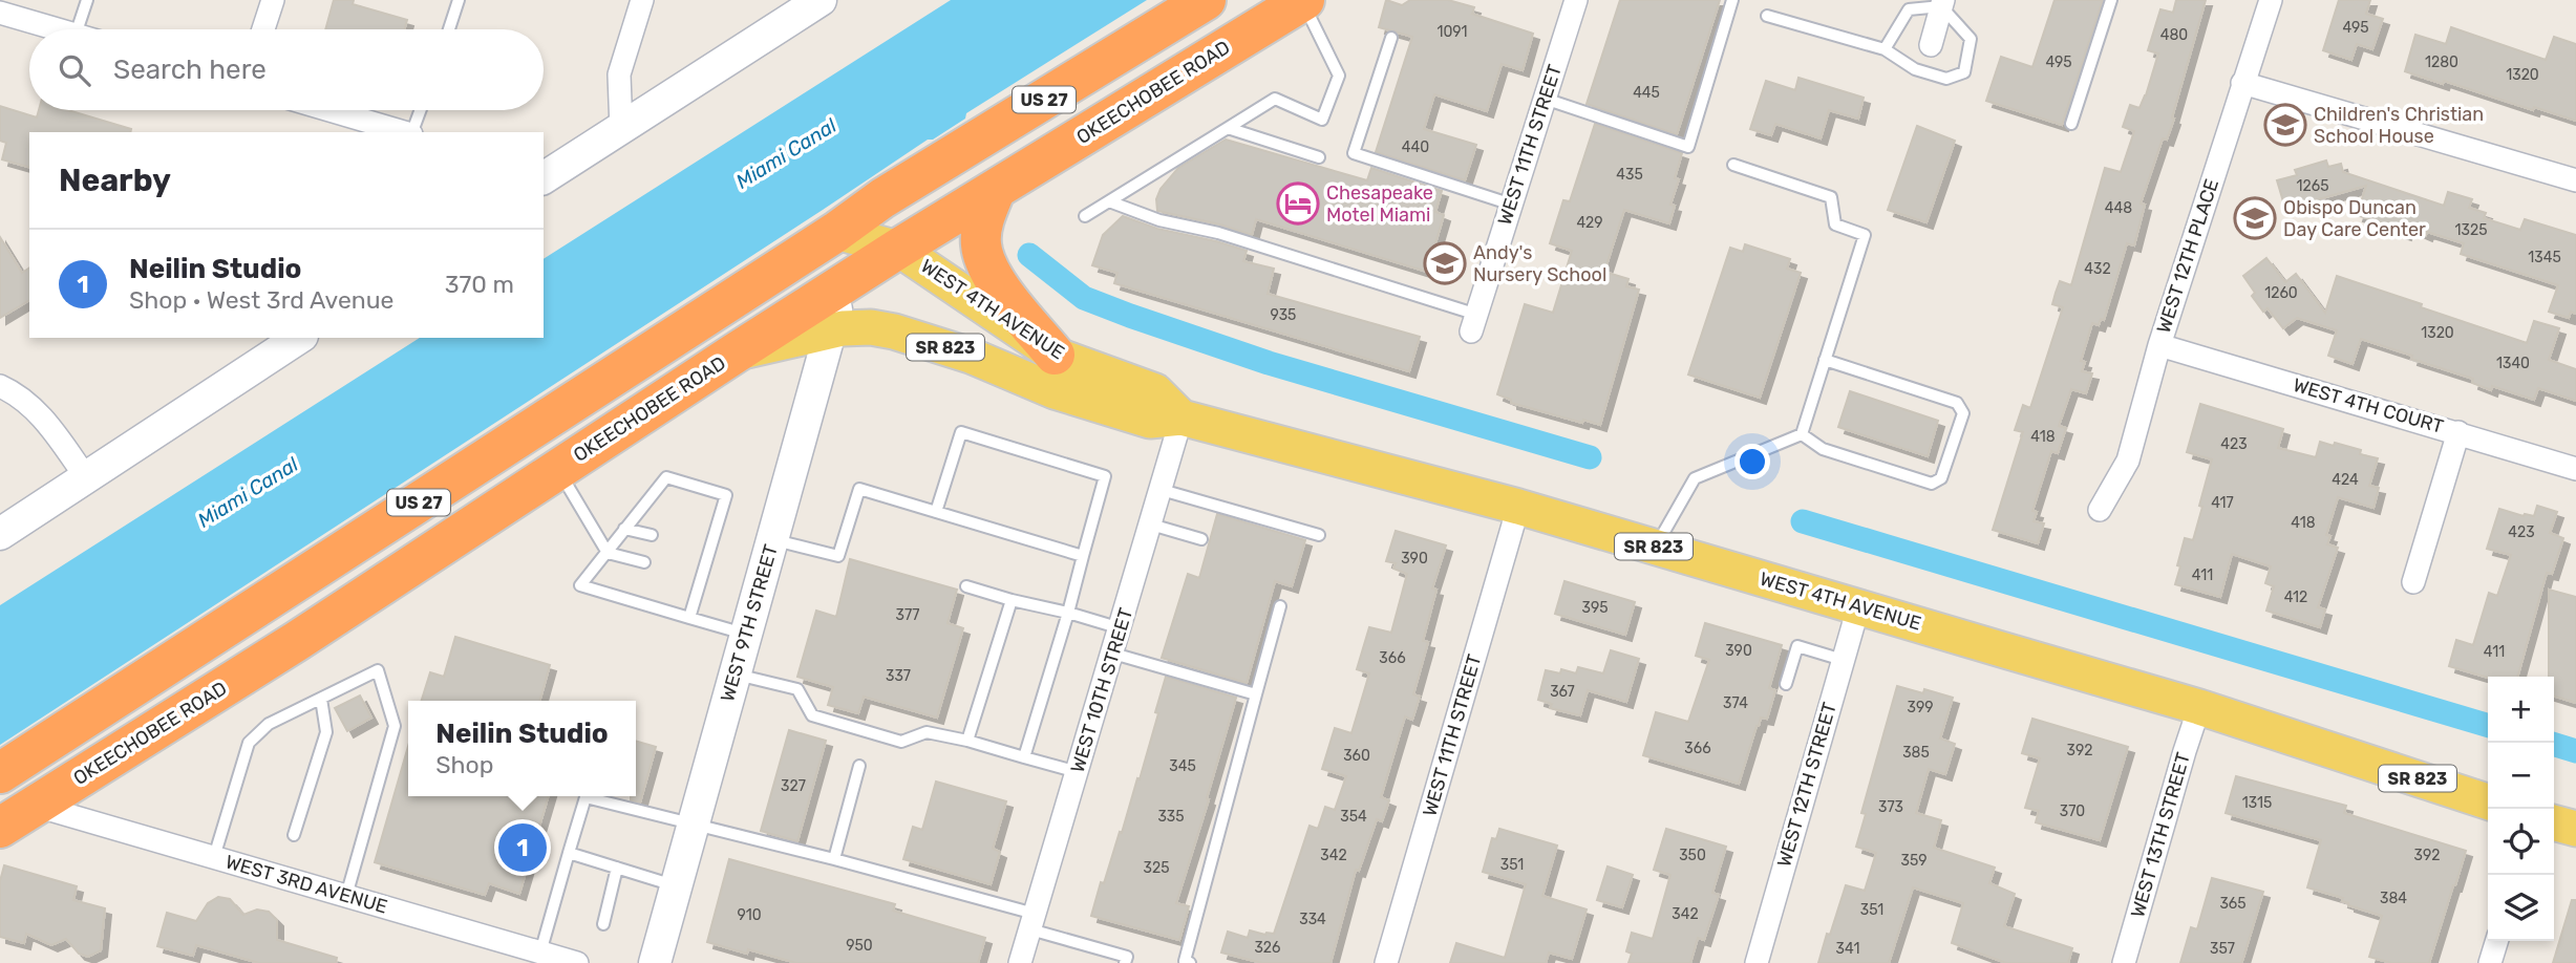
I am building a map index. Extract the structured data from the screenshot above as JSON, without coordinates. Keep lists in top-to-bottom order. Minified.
{"streets":{"highway":["OKEECHOBEE ROAD","US 27"],"main road":["WEST 4TH AVENUE","SR 823","WEST 9TH STREET"],"street":["WEST 11TH STREET","WEST 12TH PLACE","WEST 4TH COURT","WEST 10TH STREET","WEST 12TH STREET","WEST 13TH STREET","WEST 3RD AVENUE"]},"crossings":[["OKEECHOBEE ROAD","WEST 4TH AVENUE"],["OKEECHOBEE ROAD","WEST 9TH STREET"],["OKEECHOBEE ROAD","WEST 3RD AVENUE"],["US 27","WEST 4TH AVENUE"],["WEST 11TH STREET","WEST 4TH AVENUE"],["WEST 12TH PLACE","WEST 4TH COURT"],["WEST 4TH AVENUE","WEST 9TH STREET"],["WEST 4TH AVENUE","WEST 10TH STREET"],["WEST 4TH AVENUE","WEST 12TH STREET"],["WEST 4TH AVENUE","WEST 13TH STREET"]],"water":["Miami Canal"],"places":{"school or university":["Children's Christian School House","Obispo Duncan Day Care Center","Andy's Nursery School"],"hotel":["Chesapeake Motel Miami"]},"house_numbers":["495","1091","480","495","1280","1320","445","440","435","1265","448","429","1325","1345","432","1260","935","1320","1340","418","423","424","417","418","423","390","411","412","395","377","390","411","366","337","367","374","399","366","392","385","360","345","327","1315","373","370","335","354","342","350","392","359","351","325","384","365","351","342","910","334","950","326","341","357"],"page":{"search":"Search here","heading":"Nearby","list":[{"mark":"1","name":"Neilin Studio","note":"Shop · West 3rd Avenue","value":"370 m"}],"map_buttons":["+","−"],"popup":["Neilin Studio","Shop"],"pins":"1"}}
